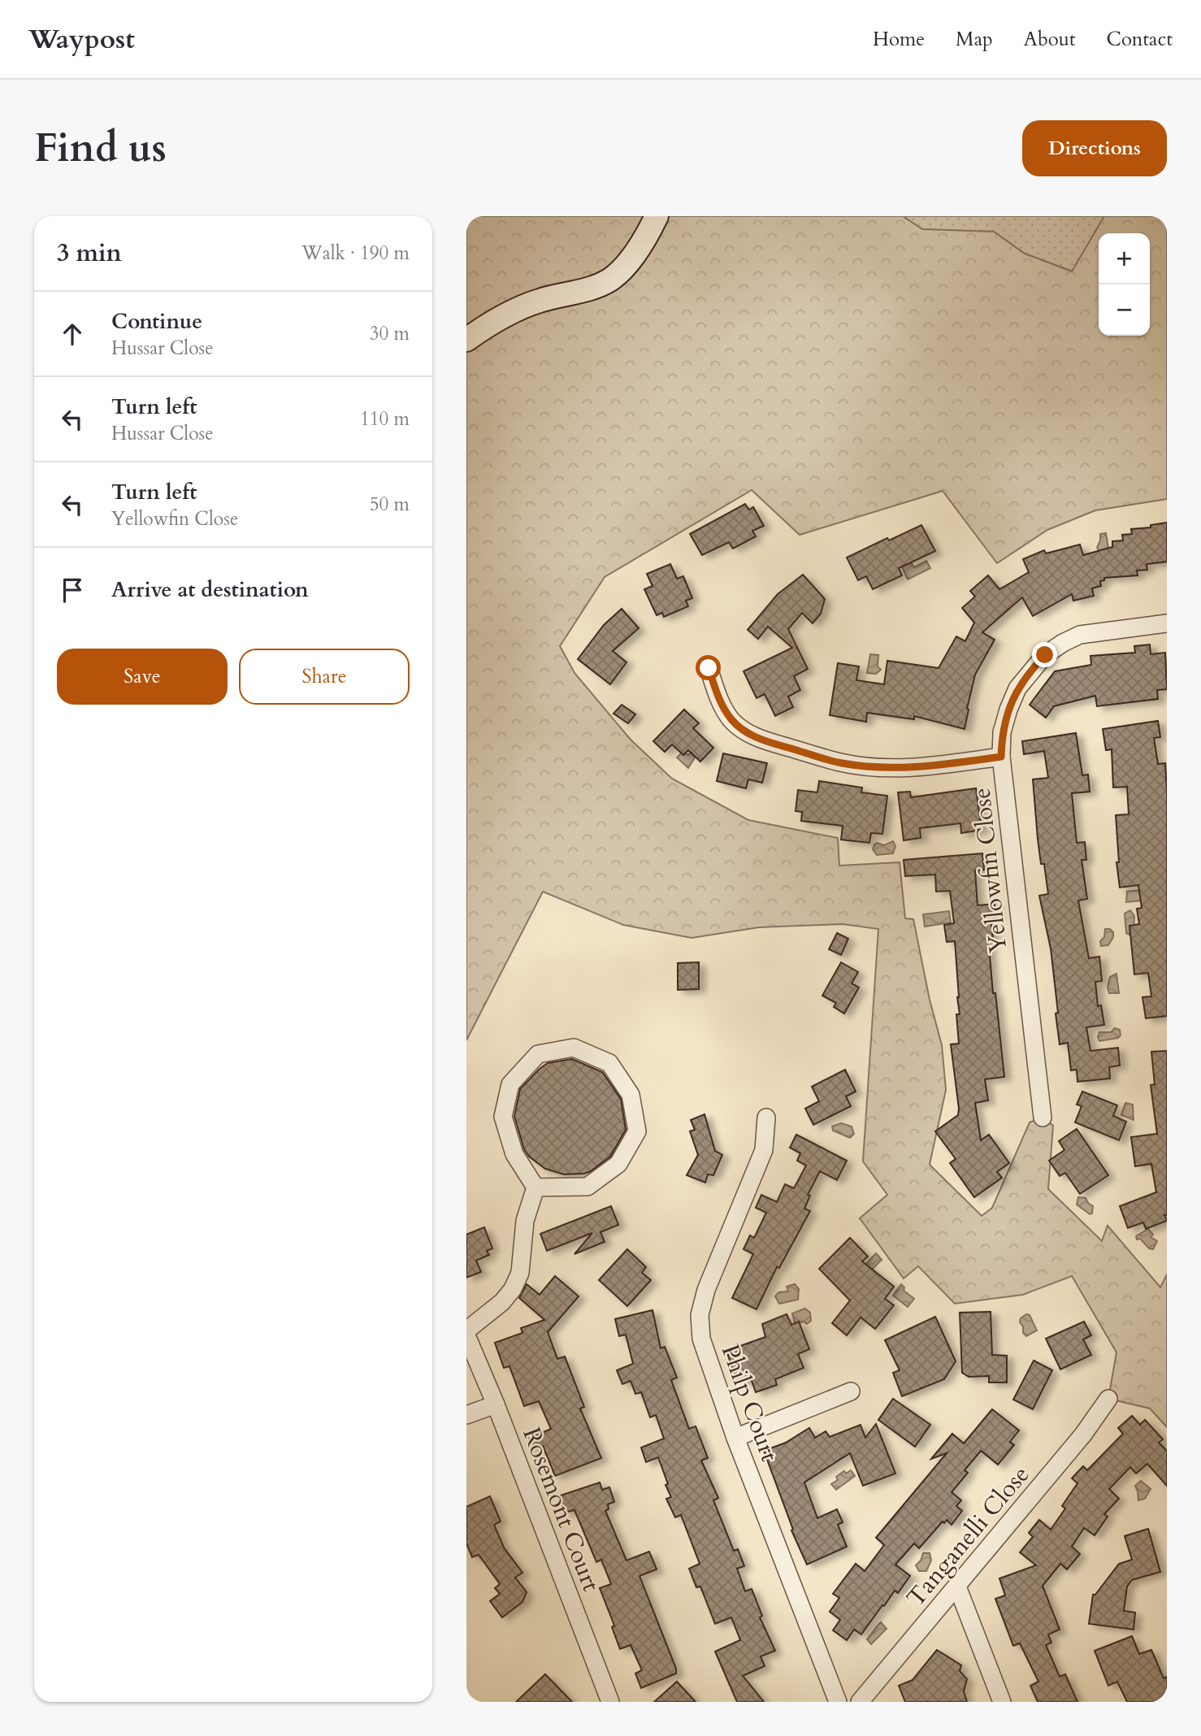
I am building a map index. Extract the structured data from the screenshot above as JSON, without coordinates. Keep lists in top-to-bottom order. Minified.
{"streets":{"street":["Yellowfin Close","Philp Court","Rosemont Court","Tanganelli Close"]},"page":{"header":"Waypost","nav":["Home","Map","About","Contact"],"buttons":["Directions",["Save","Share"]],"title":"Find us","heading":["3 min","Walk · 190 m"],"map_buttons":["+","−"],"list":[["Continue","Hussar Close","30 m"],["Turn left","Hussar Close","110 m"],["Turn left","Yellowfin Close","50 m"],"Arrive at destination"]}}
